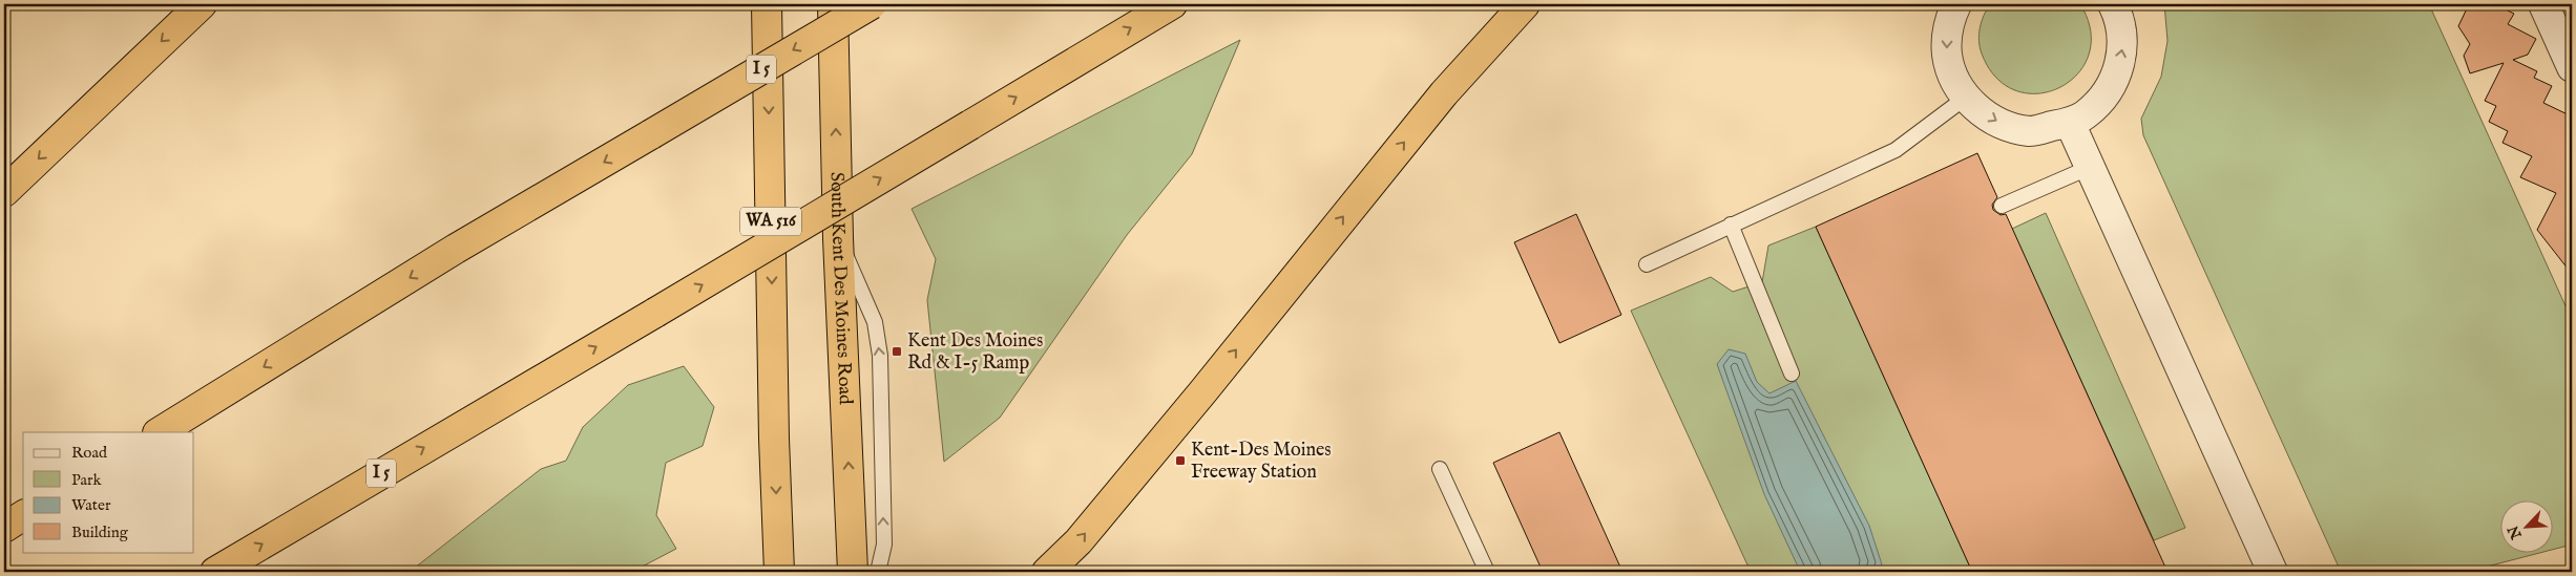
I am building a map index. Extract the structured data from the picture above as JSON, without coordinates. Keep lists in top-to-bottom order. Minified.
{"streets":{"highway":["I 5","WA 516","South Kent Des Moines Road"]},"places":{"transit":["Kent Des Moines Rd & I-5 Ramp","Kent-Des Moines Freeway Station"]},"legend":["Road","Park","Water","Building"],"north":"bottom left"}
